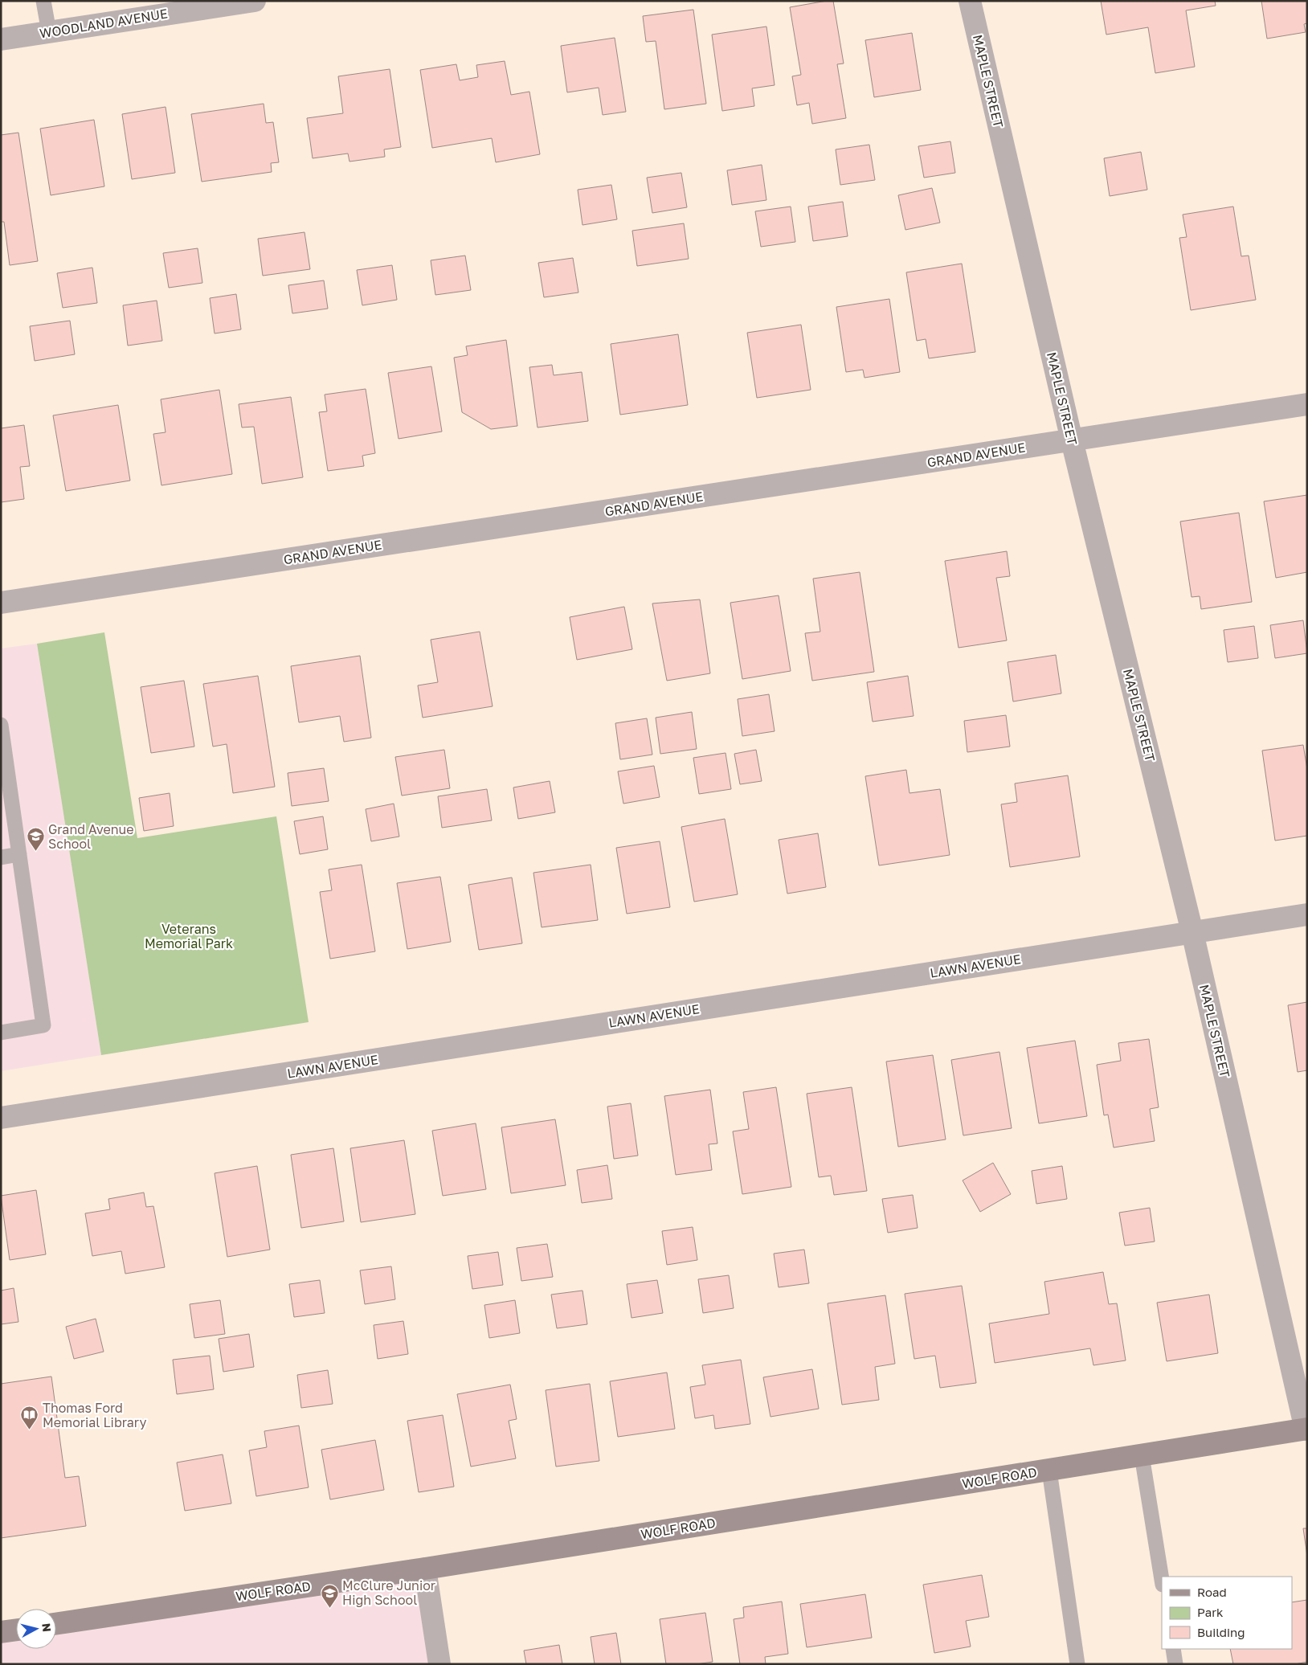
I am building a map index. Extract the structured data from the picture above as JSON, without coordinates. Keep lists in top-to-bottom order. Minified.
{"streets":{"main road":["WOLF ROAD"],"street":["WOODLAND AVENUE","MAPLE STREET","GRAND AVENUE","LAWN AVENUE"]},"crossings":[["MAPLE STREET","GRAND AVENUE"],["MAPLE STREET","LAWN AVENUE"],["MAPLE STREET","WOLF ROAD"]],"parks":["Veterans Memorial Park"],"places":{"school or university":["Grand Avenue School","McClure Junior High School"],"library":["Thomas Ford Memorial Library"]},"legend":["Road","Park","Building"],"north":"right"}
